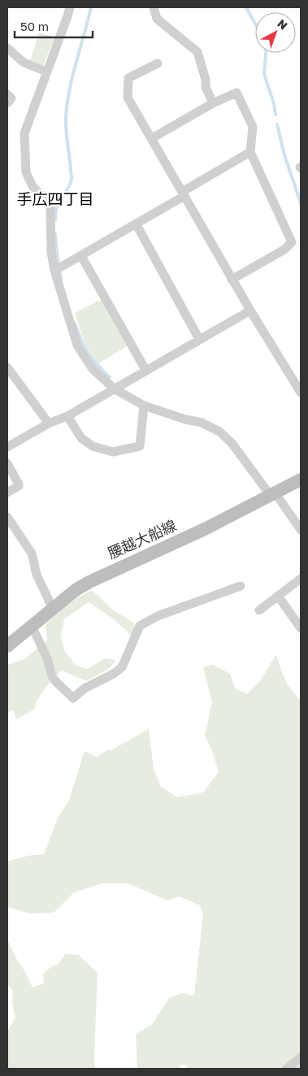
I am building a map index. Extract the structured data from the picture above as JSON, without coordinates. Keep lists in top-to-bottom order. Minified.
{"streets":{"main road":["腰越大船線"]},"districts":["手広四丁目"],"scale_bar":"50 m","north":"top right"}
